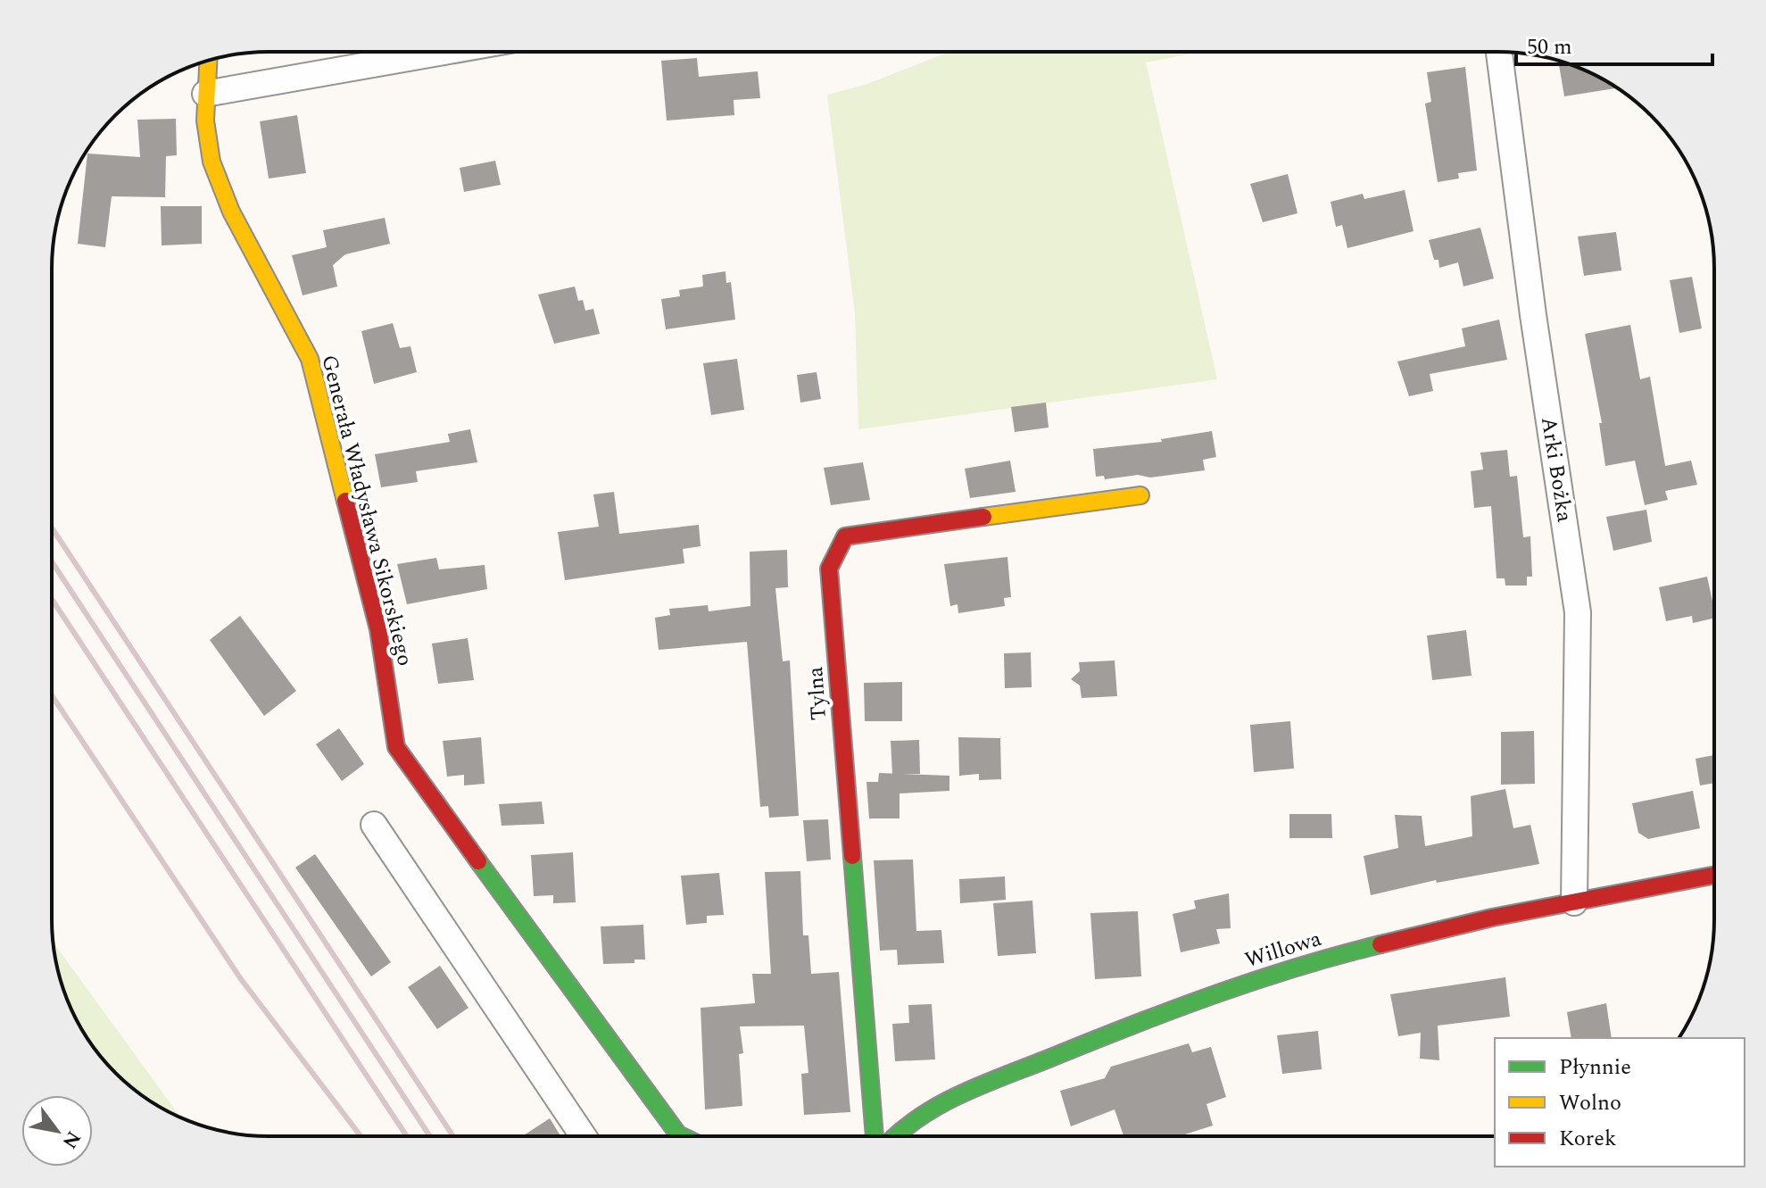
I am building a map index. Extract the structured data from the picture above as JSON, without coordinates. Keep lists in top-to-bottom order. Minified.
{"streets":{"street":["Arki Bożka","Generała Władysława Sikorskiego","Tylna","Willowa"]},"crossings":[["Arki Bożka","Willowa"]],"legend":["Płynnie","Wolno","Korek"],"scale_bar":"50 m","north":"bottom right"}
